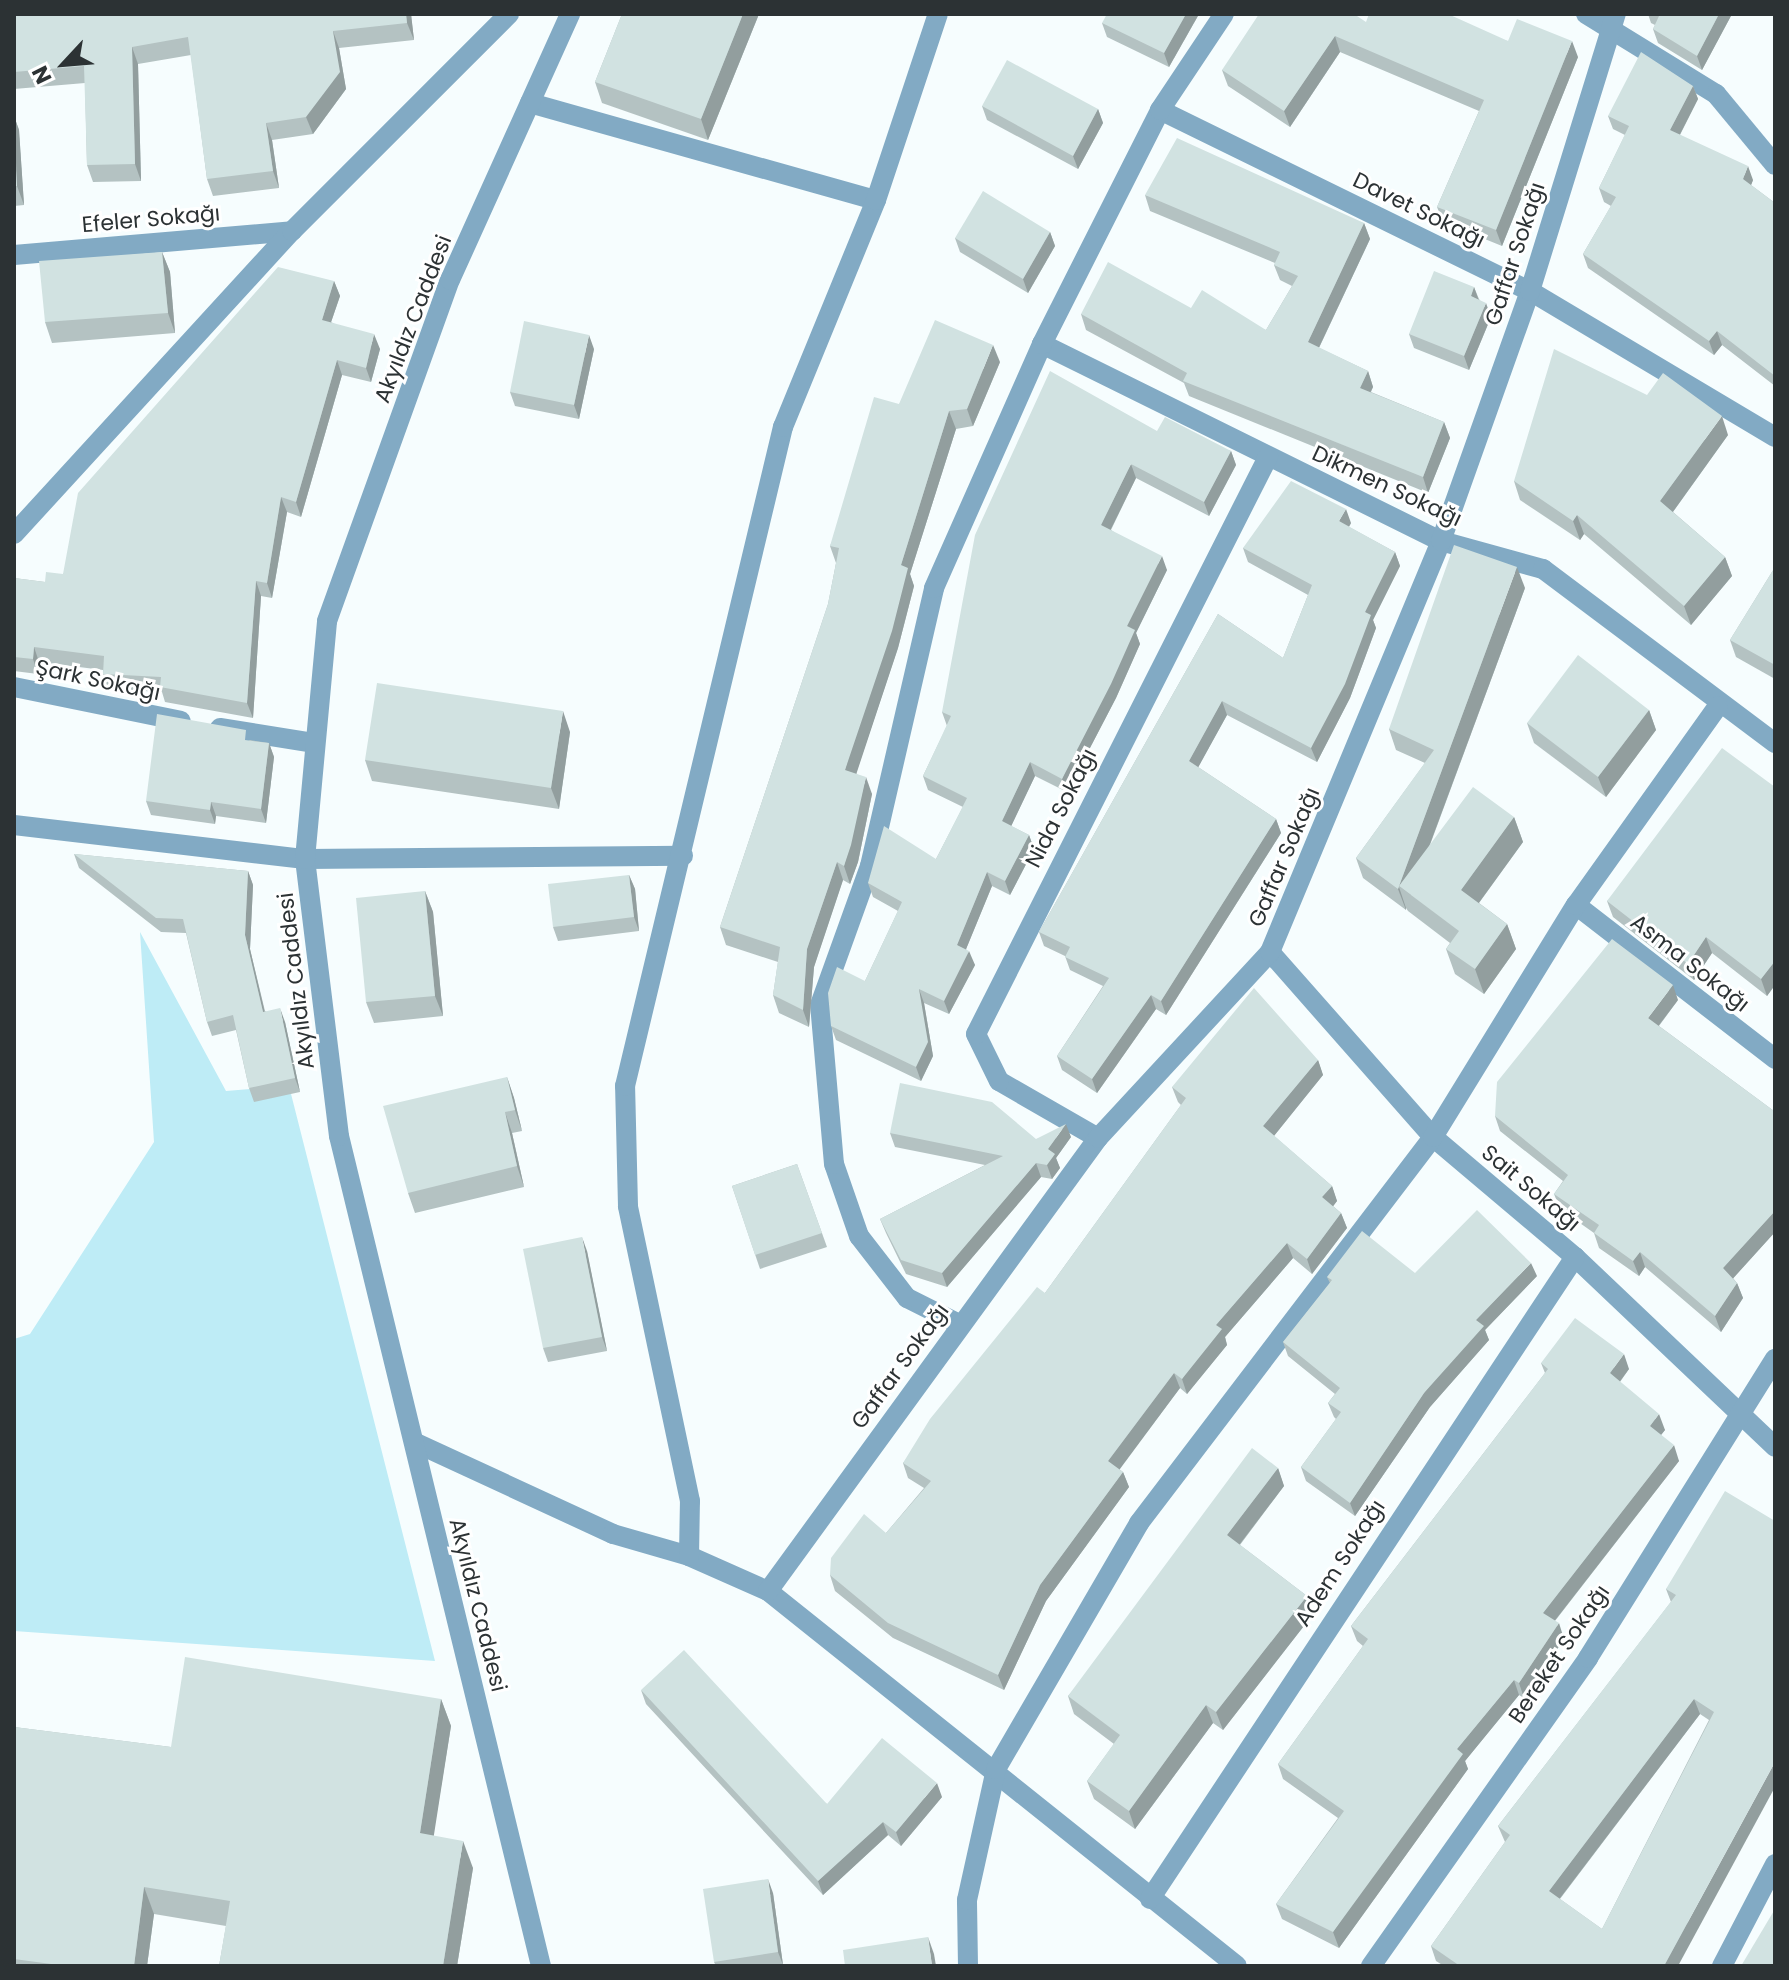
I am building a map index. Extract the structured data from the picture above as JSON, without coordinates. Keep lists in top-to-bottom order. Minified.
{"streets":{"street":["Davet Sokağı","Efeler Sokağı","Gaffar Sokağı","Akyıldız Caddesi","Dikmen Sokağı","Şark Sokağı","Nida Sokağı","Asma Sokağı","Sait Sokağı","Adem Sokağı","Bereket Sokağı"]},"crossings":[["Davet Sokağı","Gaffar Sokağı"],["Gaffar Sokağı","Dikmen Sokağı"],["Gaffar Sokağı","Nida Sokağı"],["Gaffar Sokağı","Sait Sokağı"],["Akyıldız Caddesi","Şark Sokağı"],["Dikmen Sokağı","Nida Sokağı"],["Sait Sokağı","Adem Sokağı"],["Sait Sokağı","Bereket Sokağı"]],"north":"bottom left"}
